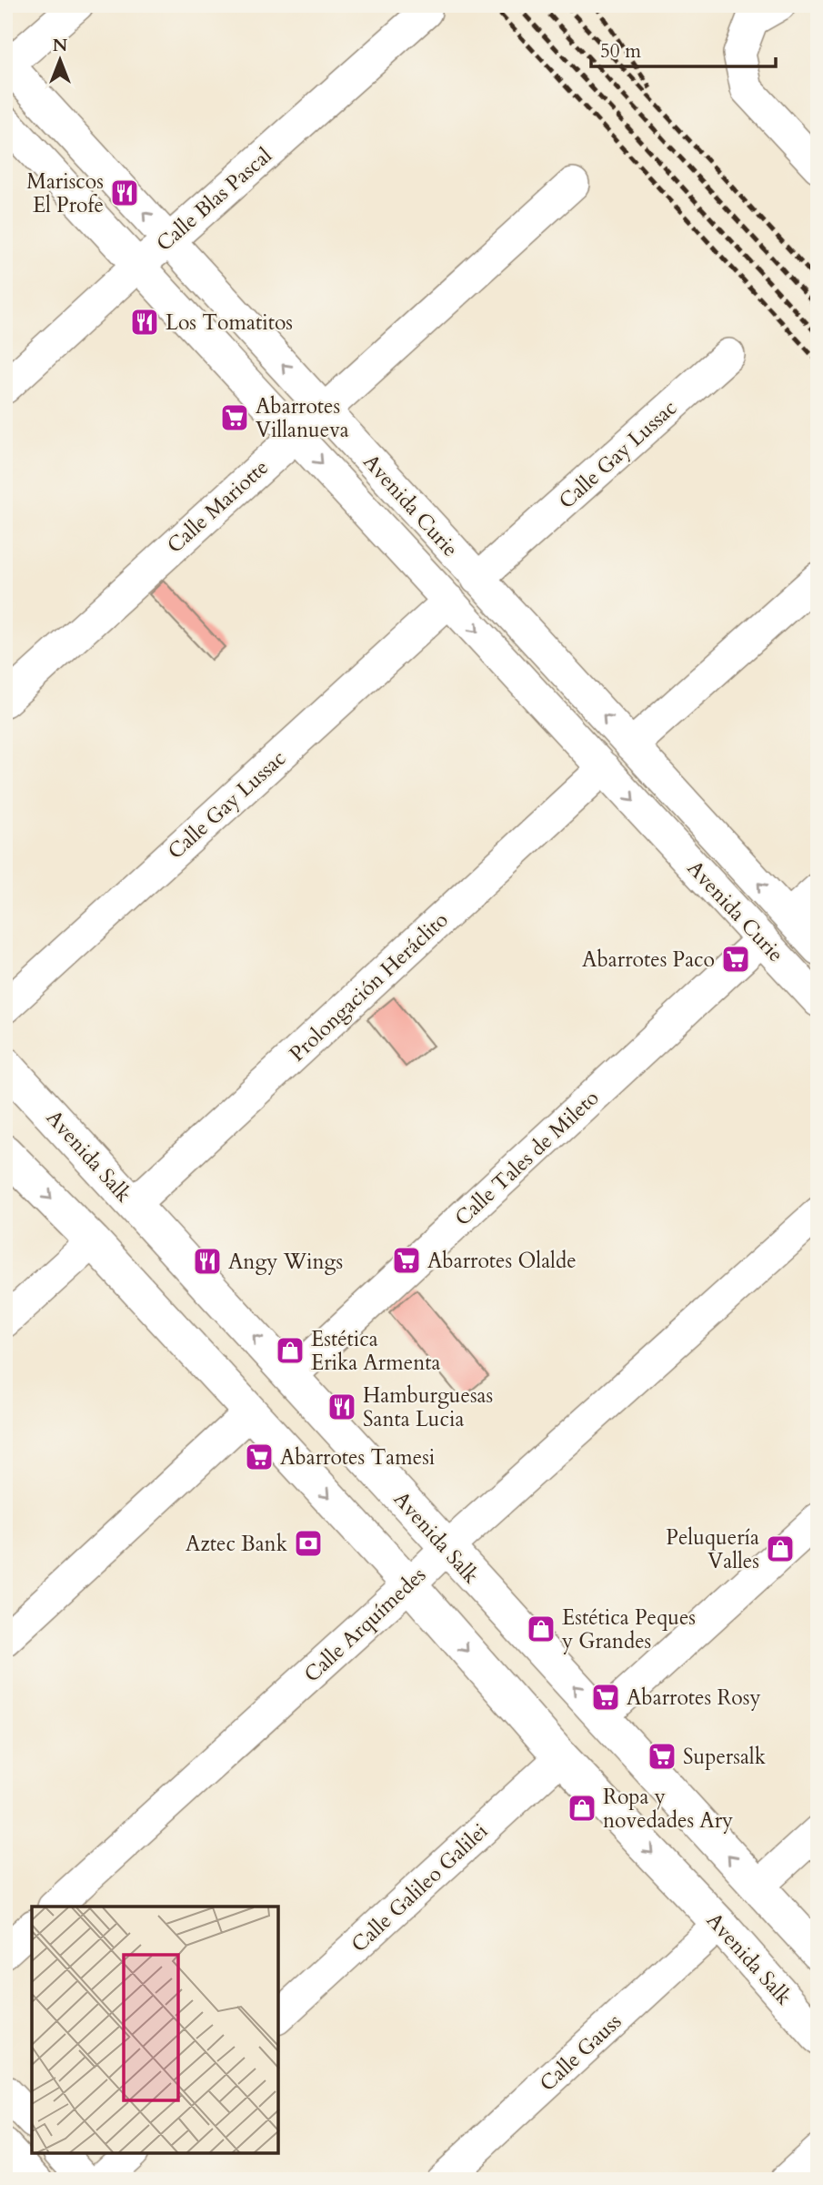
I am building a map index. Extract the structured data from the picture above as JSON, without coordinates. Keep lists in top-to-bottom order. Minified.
{"streets":{"main road":["Avenida Salk"],"street":["Calle Blas Pascal","Calle Gay Lussac","Avenida Curie","Calle Mariotte","Prolongación Heráclito","Calle Tales de Mileto","Calle Arquímedes","Calle Galileo Galilei","Calle Gauss"]},"crossings":[["Calle Blas Pascal","Avenida Curie"],["Calle Gay Lussac","Avenida Curie"],["Avenida Curie","Calle Mariotte"],["Avenida Curie","Prolongación Heráclito"],["Avenida Curie","Calle Tales de Mileto"],["Prolongación Heráclito","Avenida Salk"],["Avenida Salk","Calle Tales de Mileto"],["Avenida Salk","Calle Arquímedes"],["Avenida Salk","Calle Galileo Galilei"],["Avenida Salk","Calle Gauss"]],"places":{"restaurant":["Mariscos El Profe","Los Tomatitos","Angy Wings","Hamburguesas Santa Lucia"],"supermarket":["Abarrotes Villanueva","Abarrotes Paco","Abarrotes Olalde","Abarrotes Tamesi","Abarrotes Rosy","Supersalk"],"shop":["Estética Erika Armenta","Peluquería Valles","Estética Peques y Grandes","Ropa y novedades Ary"],"bank":["Aztec Bank"]},"scale_bar":"50 m","north":"top"}
